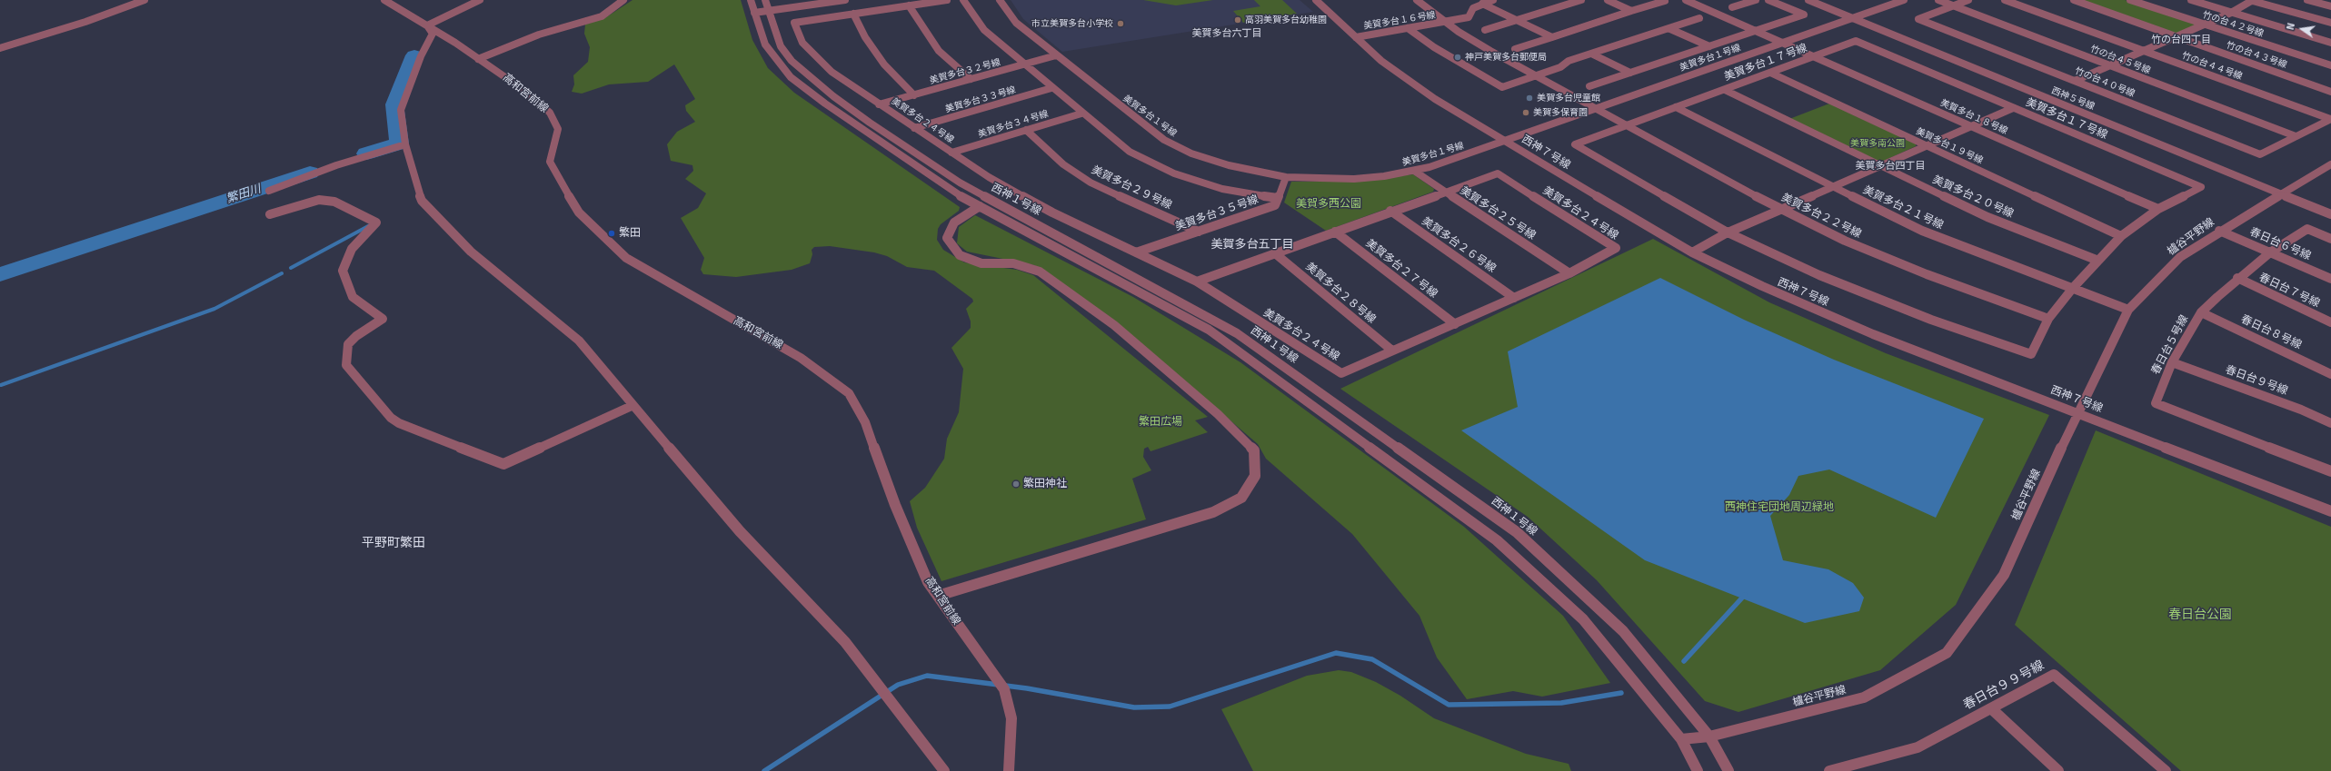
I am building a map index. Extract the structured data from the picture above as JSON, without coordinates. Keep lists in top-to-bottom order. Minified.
{"streets":{"street":["美賀多台１６号線","竹の台４２号線","竹の台４３号線","美賀多台１号線","竹の台４５号線","美賀多台１７号線","竹の台４４号線","美賀多台３２号線","竹の台４０号線","高和宮前線","西神５号線","美賀多台３３号線","美賀多台１８号線","美賀多台２４号線","美賀多台３４号線","美賀多台１９号線","西神７号線","美賀多台２９号線","美賀多台２０号線","西神１号線","美賀多台２１号線","美賀多台３５号線","美賀多台２５号線","美賀多台２２号線","櫨谷平野線","春日台６号線","美賀多台２６号線","美賀多台２７号線","春日台７号線","美賀多台２８号線","春日台８号線","春日台５号線","春日台９号線","春日台９９号線"]},"crossings":[["美賀多台１６号線","西神７号線"],["美賀多台１６号線","美賀多台２２号線"],["美賀多台１号線","美賀多台３２号線"],["美賀多台１号線","西神５号線"],["美賀多台１号線","美賀多台１８号線"],["美賀多台１号線","西神７号線"],["美賀多台１号線","美賀多台３５号線"],["美賀多台１号線","美賀多台２５号線"],["美賀多台１号線","美賀多台２２号線"],["竹の台４５号線","竹の台４０号線"],["美賀多台１７号線","美賀多台１８号線"],["美賀多台１７号線","美賀多台１９号線"],["美賀多台１７号線","美賀多台２０号線"],["美賀多台１７号線","美賀多台２１号線"],["美賀多台１７号線","美賀多台２２号線"],["竹の台４４号線","竹の台４０号線"],["美賀多台３２号線","美賀多台２４号線"],["西神５号線","櫨谷平野線"],["美賀多台３３号線","美賀多台２４号線"],["美賀多台２４号線","美賀多台３４号線"],["美賀多台２４号線","美賀多台３５号線"],["美賀多台２４号線","美賀多台２５号線"],["美賀多台２４号線","美賀多台２６号線"],["美賀多台２４号線","美賀多台２７号線"],["美賀多台２４号線","美賀多台２８号線"],["美賀多台３４号線","美賀多台２９号線"],["西神７号線","櫨谷平野線"],["美賀多台２９号線","美賀多台３５号線"],["西神１号線","櫨谷平野線"],["美賀多台２１号線","櫨谷平野線"],["櫨谷平野線","春日台６号線"],["春日台６号線","春日台５号線"],["春日台７号線","春日台５号線"],["春日台８号線","春日台５号線"],["春日台５号線","春日台９号線"]],"districts":["美賀多台六丁目","竹の台四丁目","美賀多台四丁目","美賀多台五丁目","平野町繁田"],"water":["繁田川"],"parks":["美賀多南公園","美賀多西公園","繁田広場","西神住宅団地周辺緑地","春日台公園"],"places":["高羽美賀多台幼稚園","市立美賀多台小学校","神戸美賀多台郵便局","美賀多台児童館","美賀多保育園","繁田","繁田神社"],"north":"left"}
